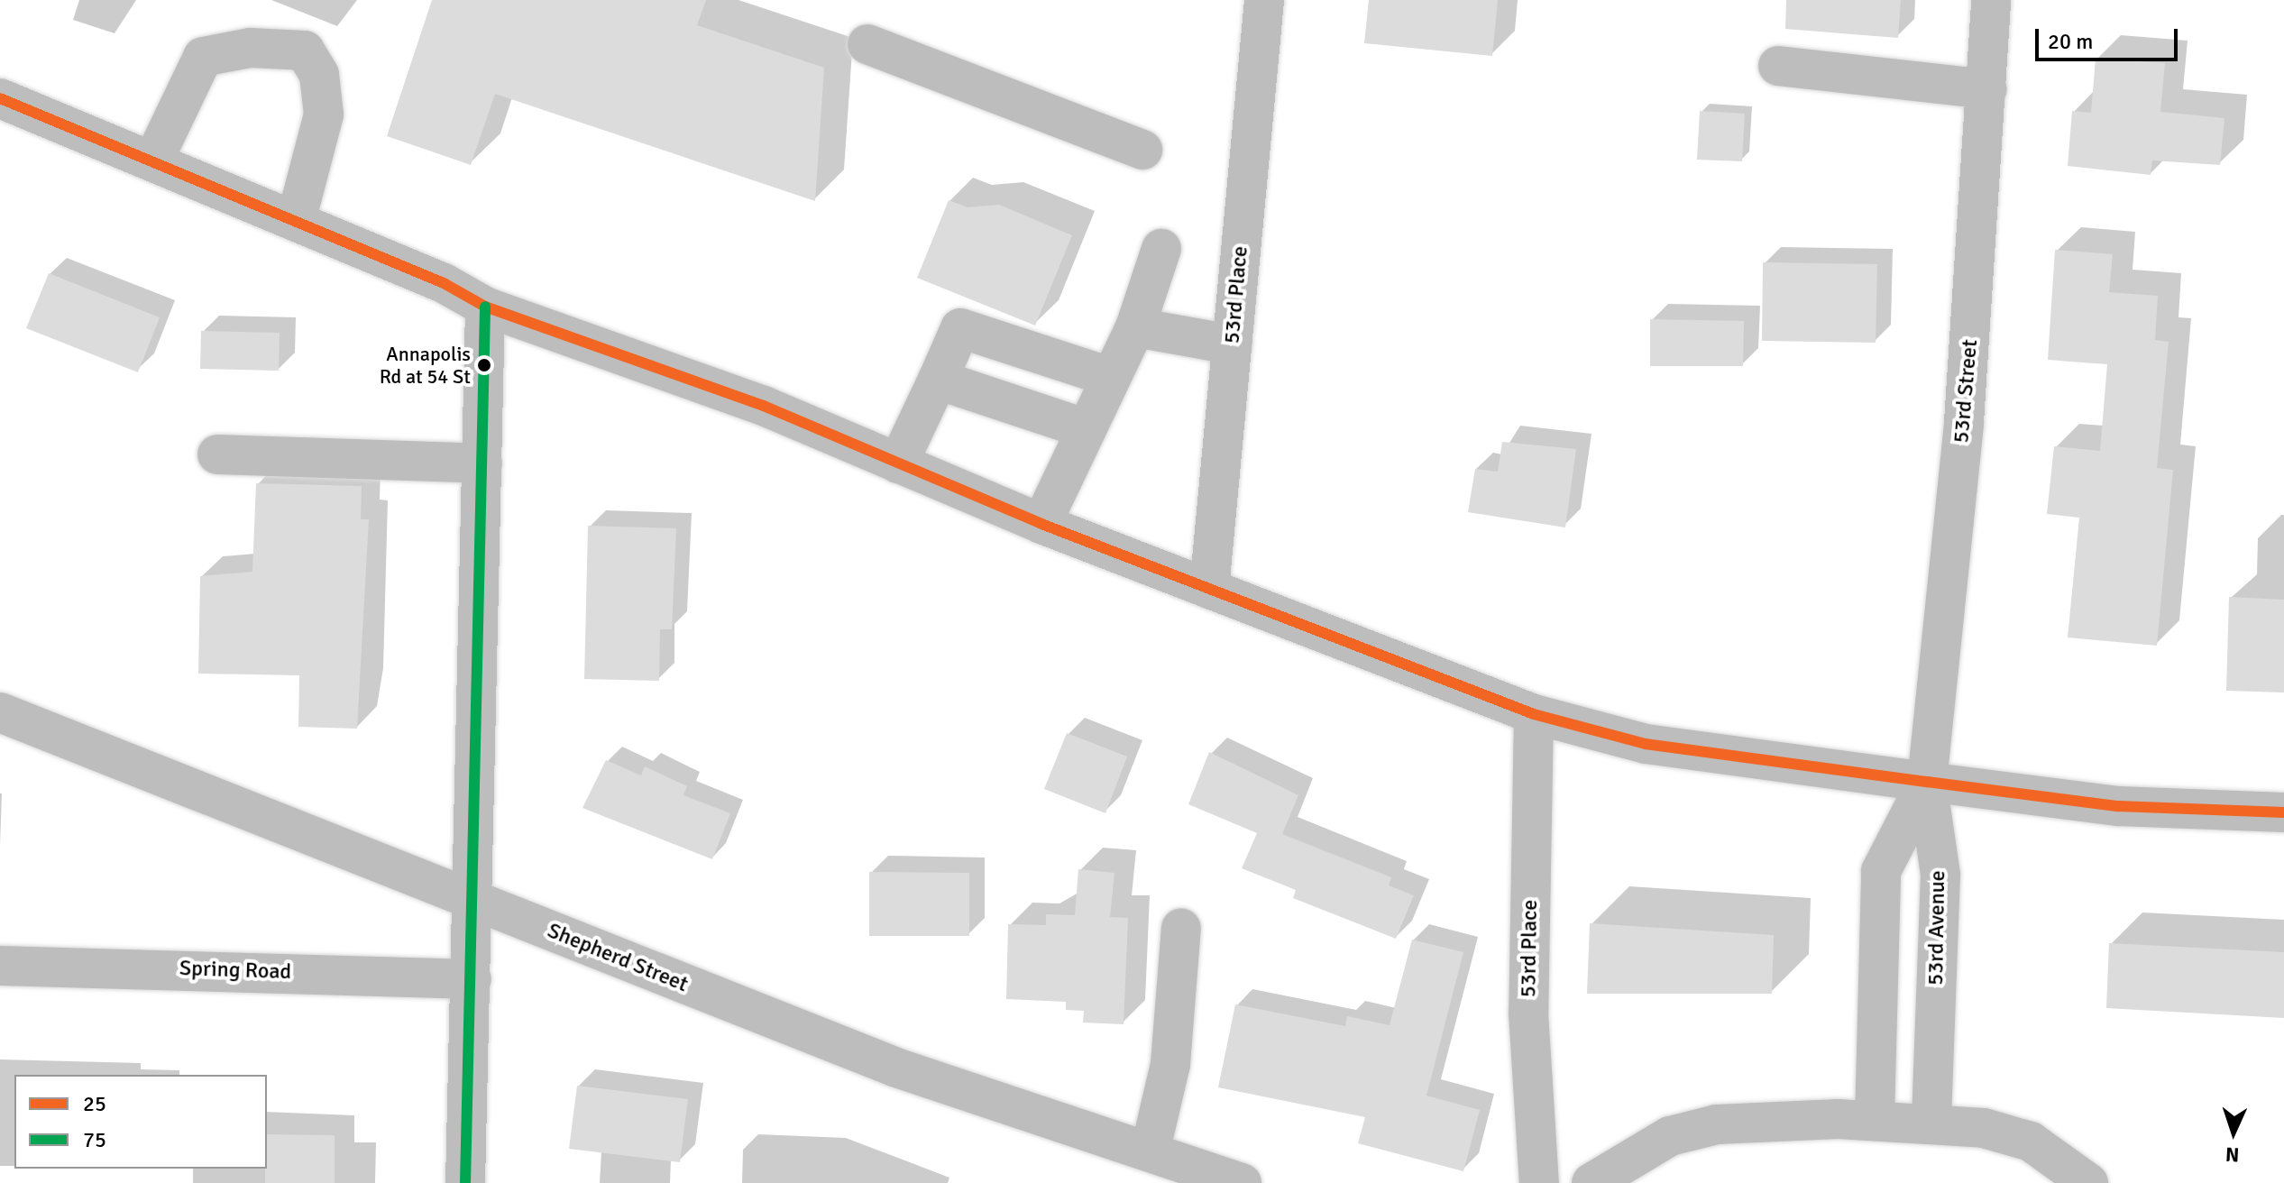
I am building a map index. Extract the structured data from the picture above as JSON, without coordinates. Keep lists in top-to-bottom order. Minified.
{"streets":{"street":["53rd Place","53rd Street","53rd Avenue","Shepherd Street","Spring Road"]},"crossings":[["53rd Street","53rd Avenue"]],"places":["Annapolis Rd at 54 St"],"lines":["transit line 25","transit line 75"],"legend":["25","75"],"scale_bar":"20 m","north":"bottom"}
